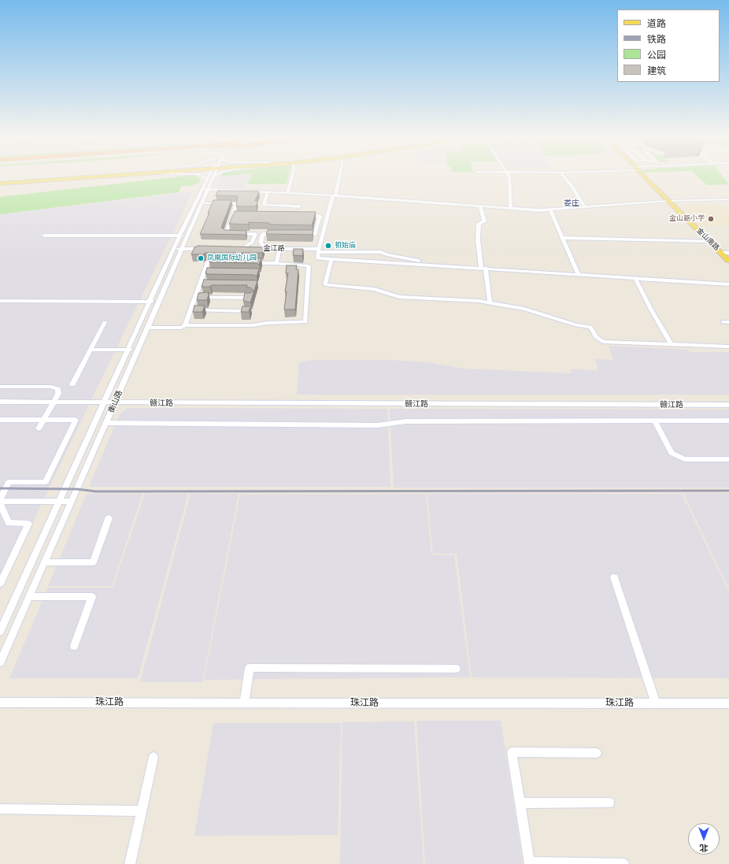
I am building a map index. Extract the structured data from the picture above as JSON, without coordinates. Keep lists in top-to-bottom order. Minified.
{"streets":{"main road":["金山南路"],"street":["金江路","衡山路","赣江路","珠江路"]},"crossings":[["衡山路","赣江路"]],"districts":["娄庄"],"places":["金山路小学","祖始庙","凤凰国际幼儿园"],"legend":["道路","铁路","公园","建筑"],"north":"bottom"}
